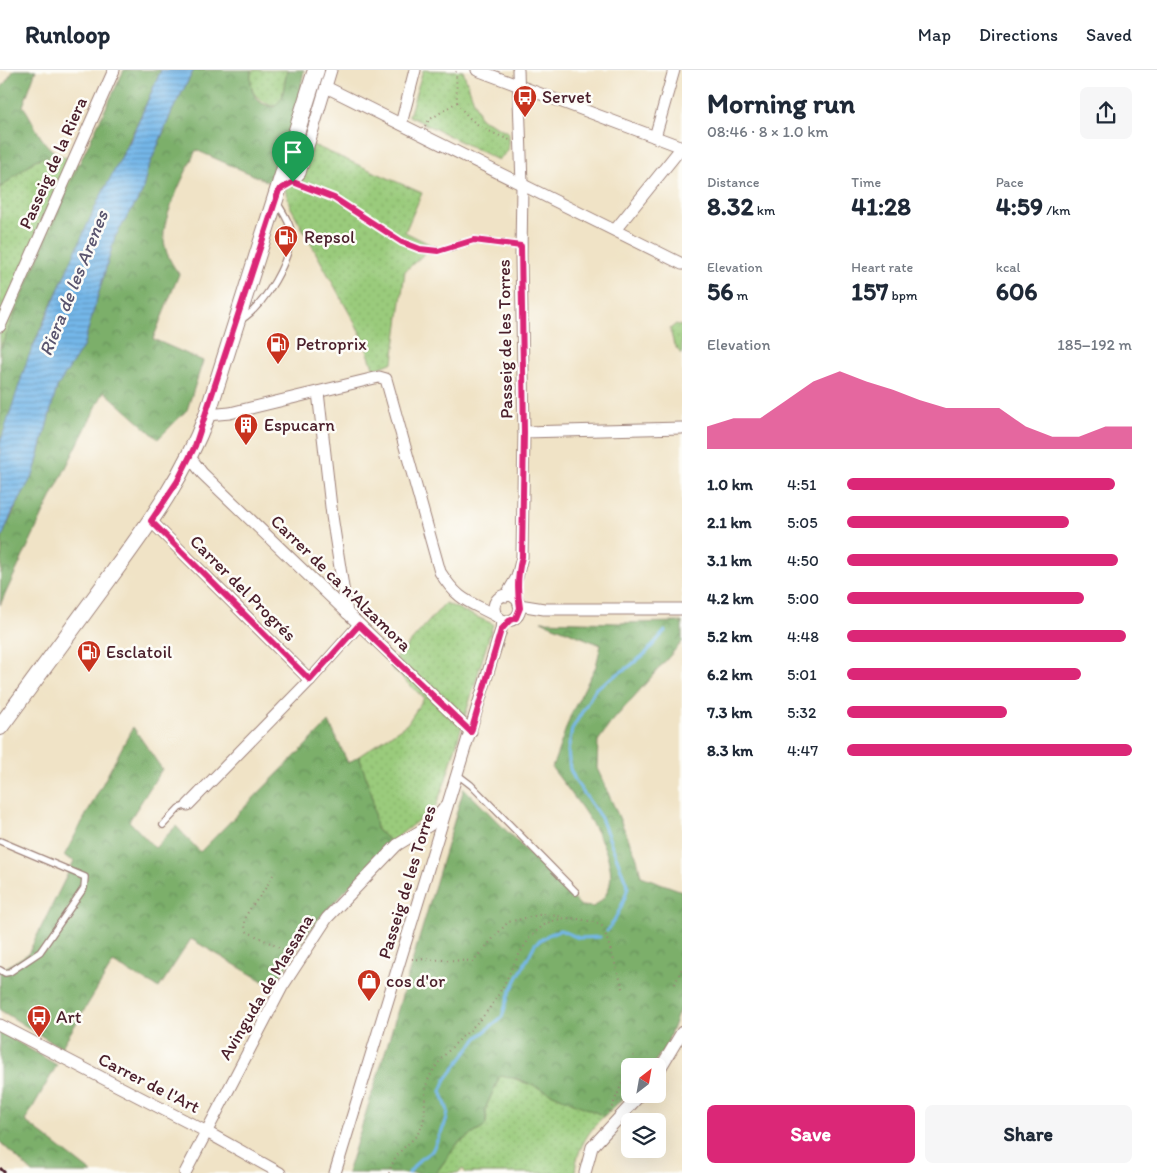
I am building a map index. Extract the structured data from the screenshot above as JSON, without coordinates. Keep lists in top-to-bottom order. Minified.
{"streets":{"street":["Passeig de la Riera","Passeig de les Torres","Carrer de ca n'Alzamora","Carrer del Progrés","Avinguda de Massana","Carrer de l'Art"]},"crossings":[["Passeig de les Torres","Carrer de ca n'Alzamora"],["Passeig de les Torres","Avinguda de Massana"],["Avinguda de Massana","Carrer de l'Art"]],"water":["Riera de les Arenes"],"places":{"bus stop":["Servet","Art"],"fuel station":["Repsol","Petroprix","Esclatoil"],"building":["Espucarn"],"shop":["cos d'or"]},"north":"top right","page":{"header":"Runloop","nav":["Map","Directions","Saved"],"heading":["Morning run","08:46 · 8 × 1.0 km"],"stats":[["Distance","8.32 km"],["Time","41:28"],["Pace","4:59 /km"],["Elevation","56 m"],["Heart rate","157 bpm"],["kcal","606"]],"chart":["Elevation","185–192 m"],"list":[{"name":"1.0 km","note":"4:51"},{"name":"2.1 km","note":"5:05"},{"name":"3.1 km","note":"4:50"},{"name":"4.2 km","note":"5:00"},{"name":"5.2 km","note":"4:48"},{"name":"6.2 km","note":"5:01"},{"name":"7.3 km","note":"5:32"},{"name":"8.3 km","note":"4:47"}],"buttons":["Save","Share"]}}
